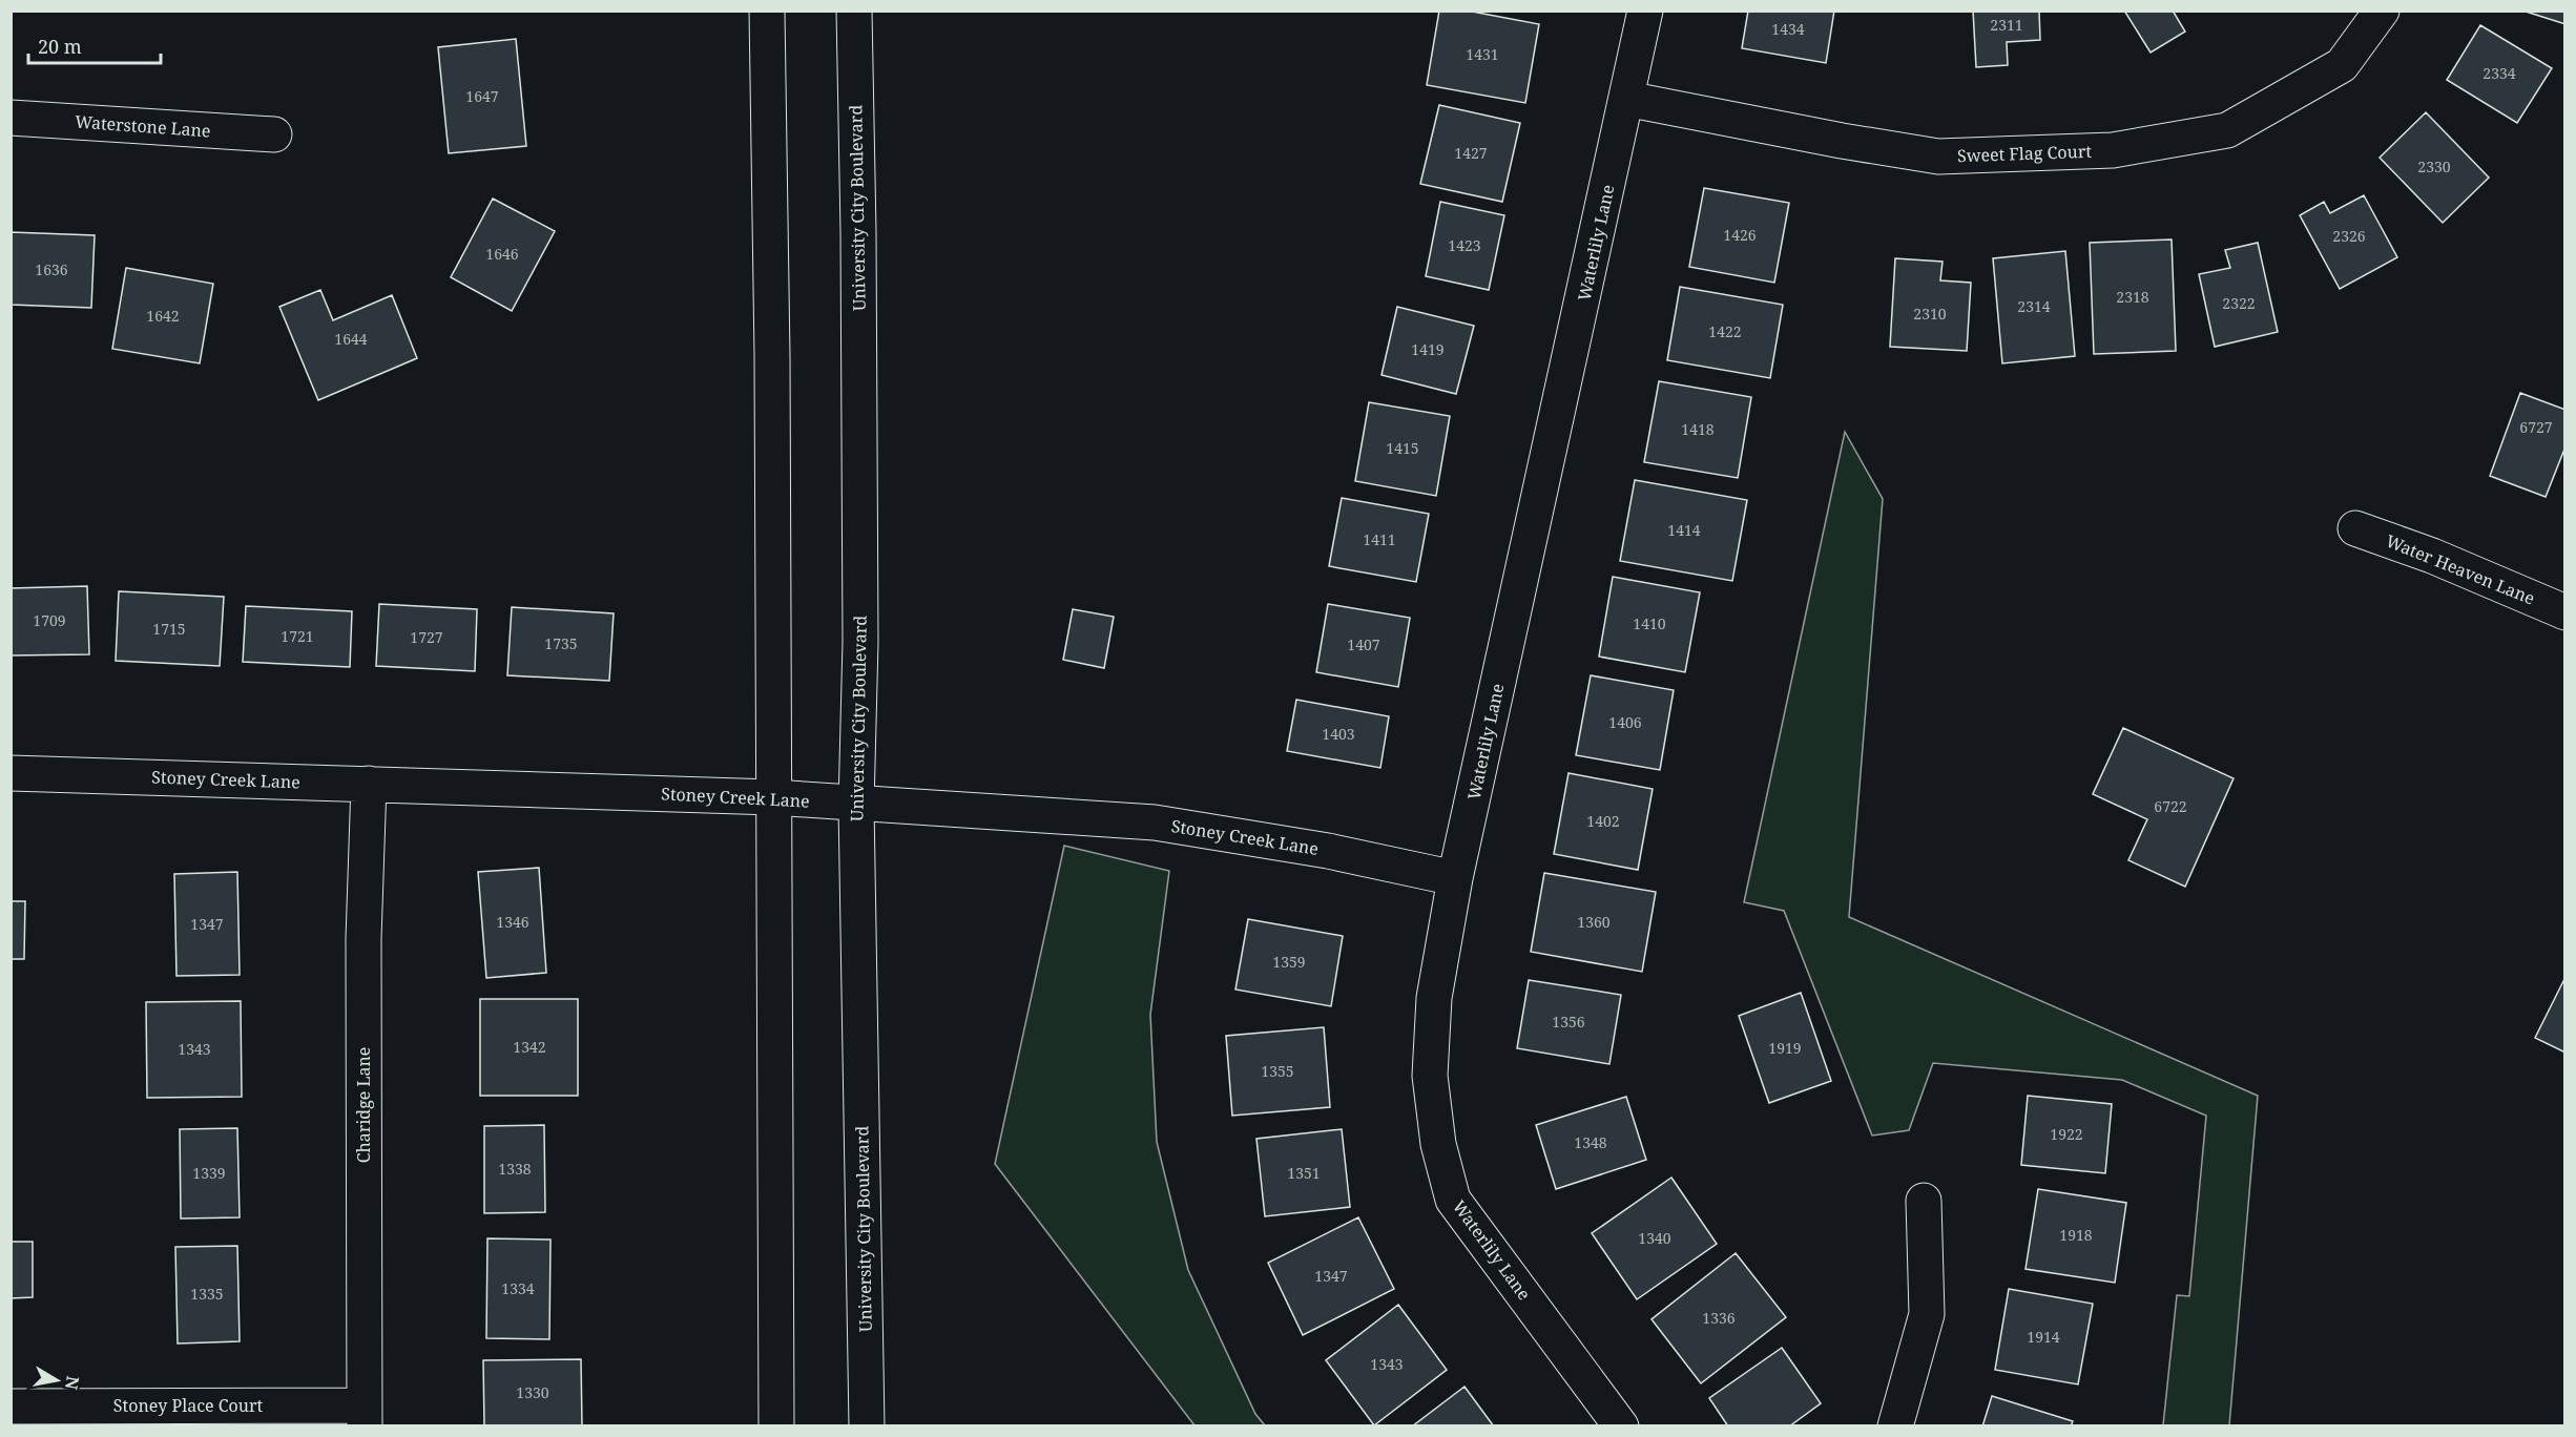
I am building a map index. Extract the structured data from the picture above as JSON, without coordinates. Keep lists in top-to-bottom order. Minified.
{"streets":{"street":["Waterstone Lane","Sweet Flag Court","University City Boulevard","Waterlily Lane","Water Heaven Lane","Stoney Creek Lane","Charidge Lane","Stoney Place Court"]},"crossings":[["Sweet Flag Court","Waterlily Lane"],["University City Boulevard","Stoney Creek Lane"],["Waterlily Lane","Stoney Creek Lane"],["Stoney Creek Lane","Charidge Lane"],["Charidge Lane","Stoney Place Court"]],"house_numbers":["2311","1434","1431","2334","1647","1427","2330","1426","2326","1423","1646","1636","2318","2322","2314","2310","1642","1422","1644","1419","6727","1418","1415","1414","1411","1709","1410","1715","1721","1727","1735","1407","1406","1403","6722","1402","1346","1360","1347","1359","1356","1342","1919","1343","1355","1922","1348","1338","1339","1351","1918","1340","1347","1334","1335","1336","1914","1343","1330"],"scale_bar":"20 m","north":"right"}
